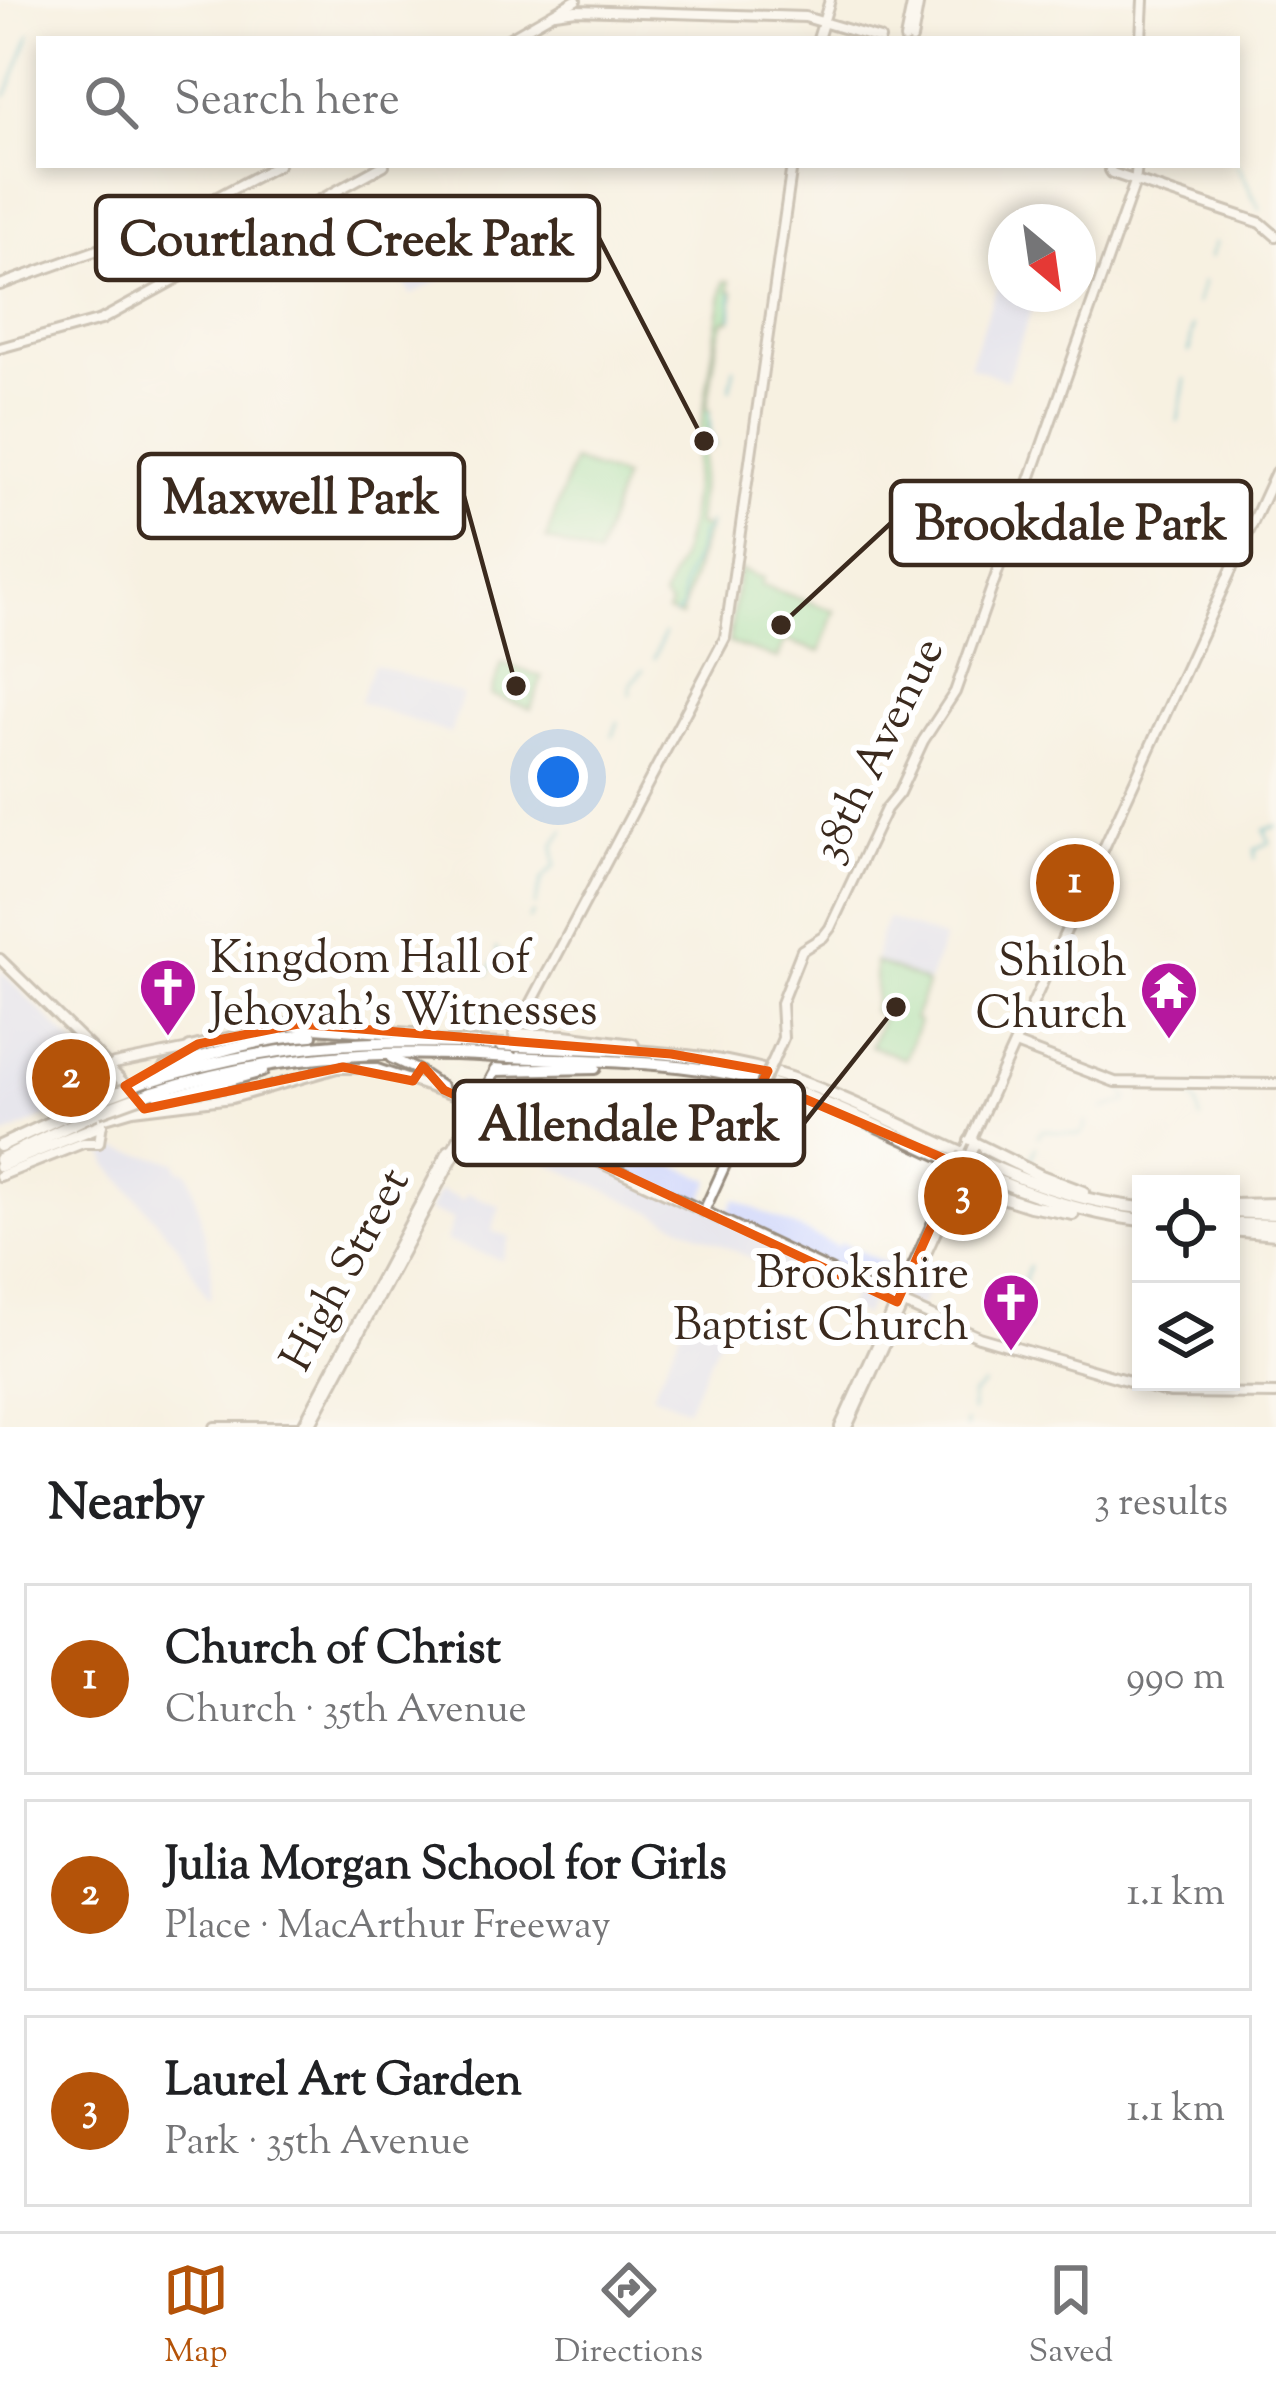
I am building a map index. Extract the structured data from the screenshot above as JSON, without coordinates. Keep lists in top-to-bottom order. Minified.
{"streets":{"main road":["38th Avenue","High Street"]},"places":{"other":["Courtland Creek Park","Brookdale Park","Maxwell Park","Allendale Park"],"church":["Kingdom Hall of Jehovah's Witnesses","Brookshire Baptist Church"],"temple":["Shiloh Church"]},"north":"bottom right","page":{"search":"Search here","pins":["1","2","3"],"heading":["Nearby","3 results"],"list":[{"mark":"1","name":"Church of Christ","note":"Church · 35th Avenue","value":"990 m"},{"mark":"2","name":"Julia Morgan School for Girls","note":"Place · MacArthur Freeway","value":"1.1 km"},{"mark":"3","name":"Laurel Art Garden","note":"Park · 35th Avenue","value":"1.1 km"}],"nav":["Map","Directions","Saved"]}}
